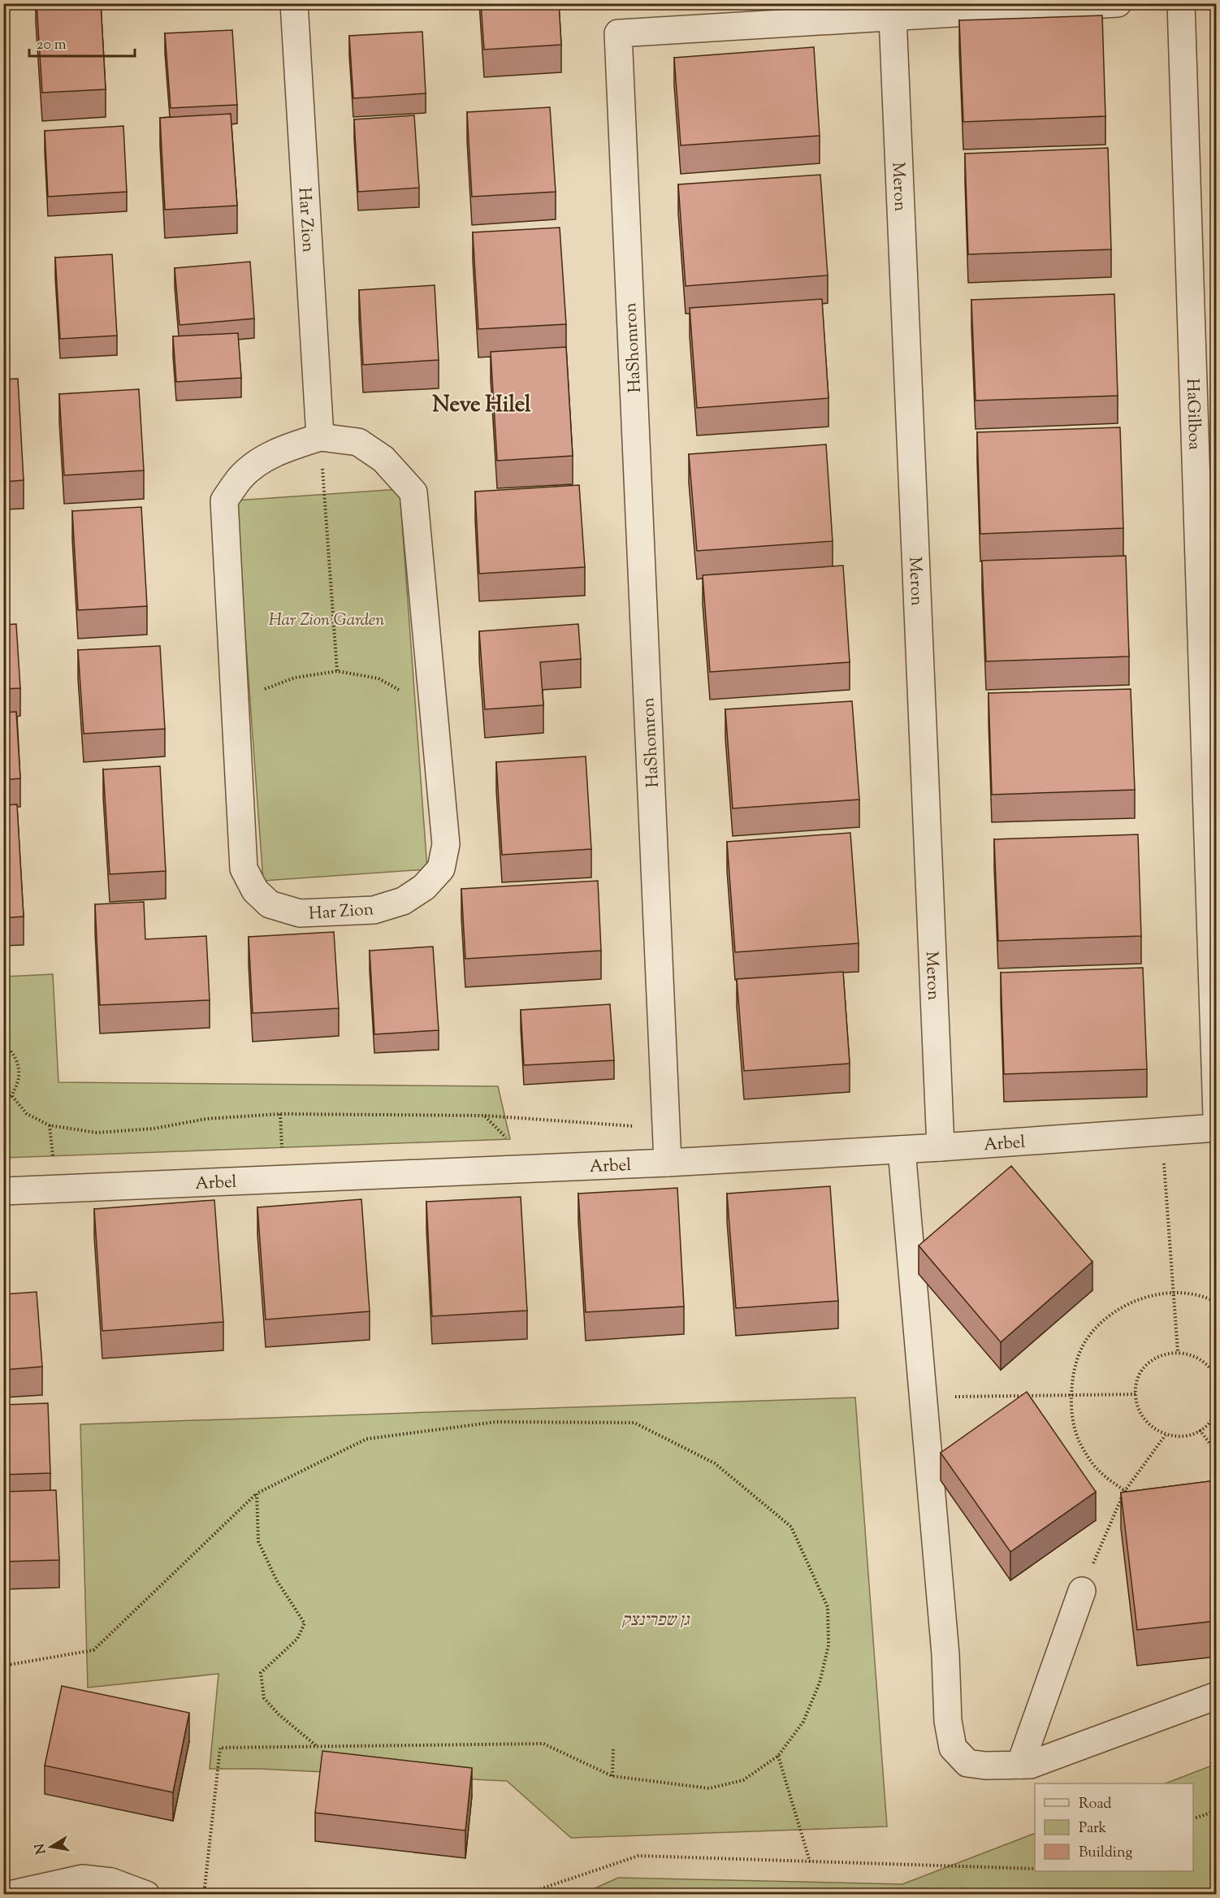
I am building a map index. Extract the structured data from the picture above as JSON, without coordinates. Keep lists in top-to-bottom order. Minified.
{"streets":{"street":["Meron","Har Zion","HaShomron","HaGilboa","Arbel"]},"crossings":[["Meron","HaShomron"],["Meron","Arbel"],["HaShomron","Arbel"]],"districts":["Neve Hilel"],"parks":["Har Zion Garden","גן שפרינצק"],"legend":["Road","Park","Building"],"scale_bar":"20 m","north":"left"}
